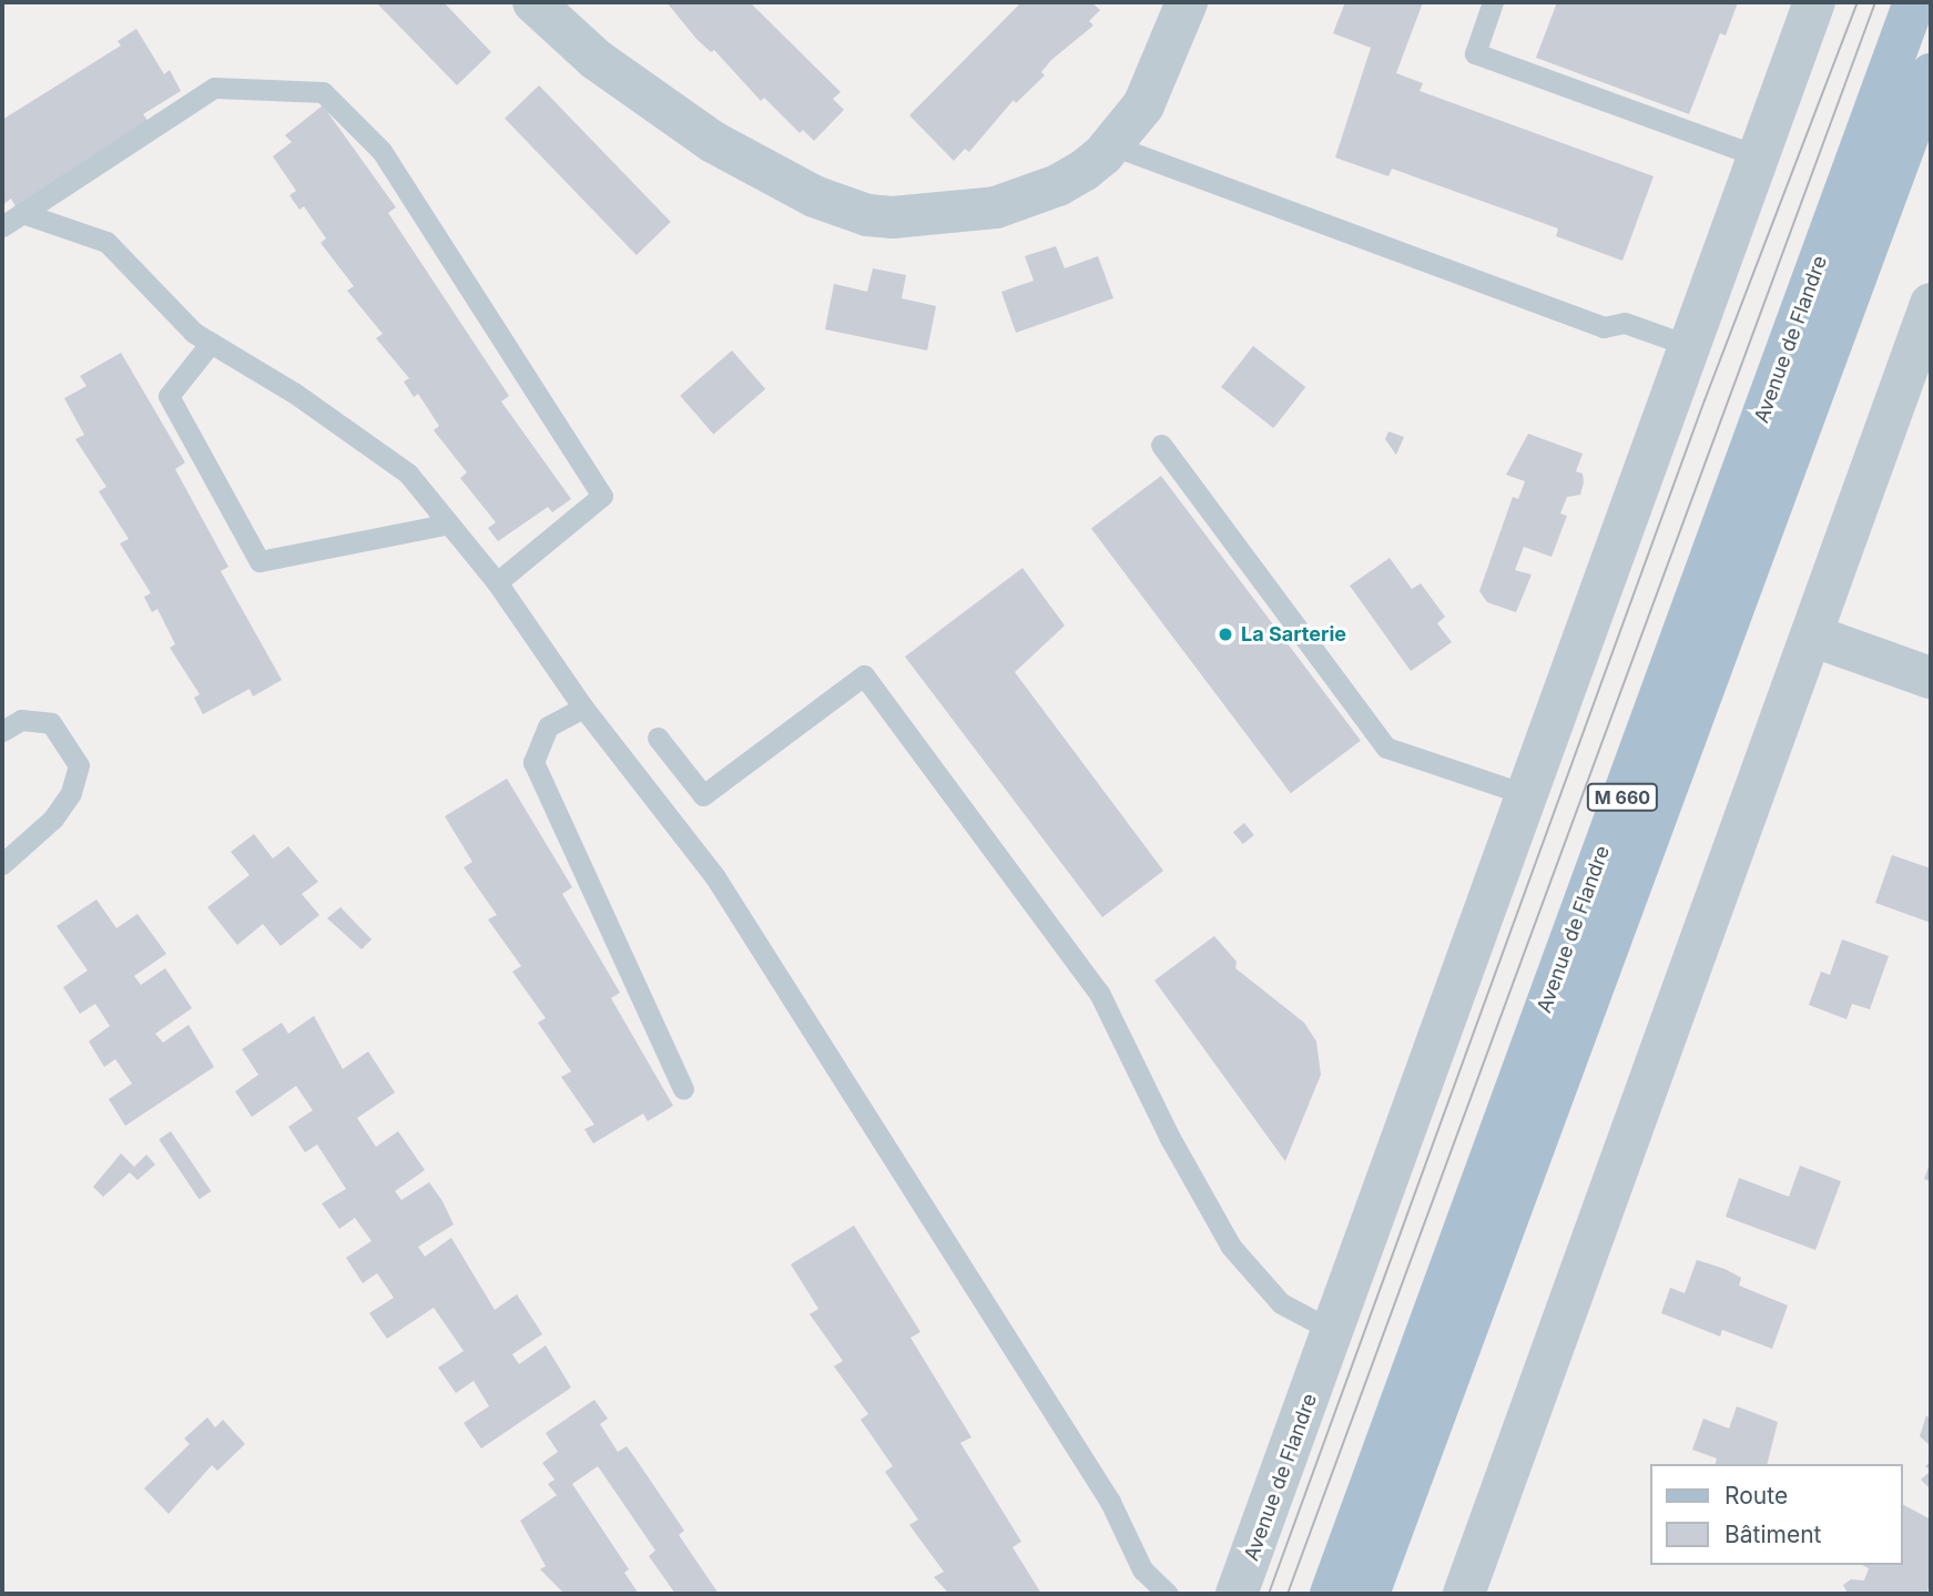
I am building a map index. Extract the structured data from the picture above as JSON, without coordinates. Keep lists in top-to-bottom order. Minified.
{"streets":{"main road":["Avenue de Flandre","M 660"]},"places":["La Sarterie"],"legend":["Route","Bâtiment"]}
